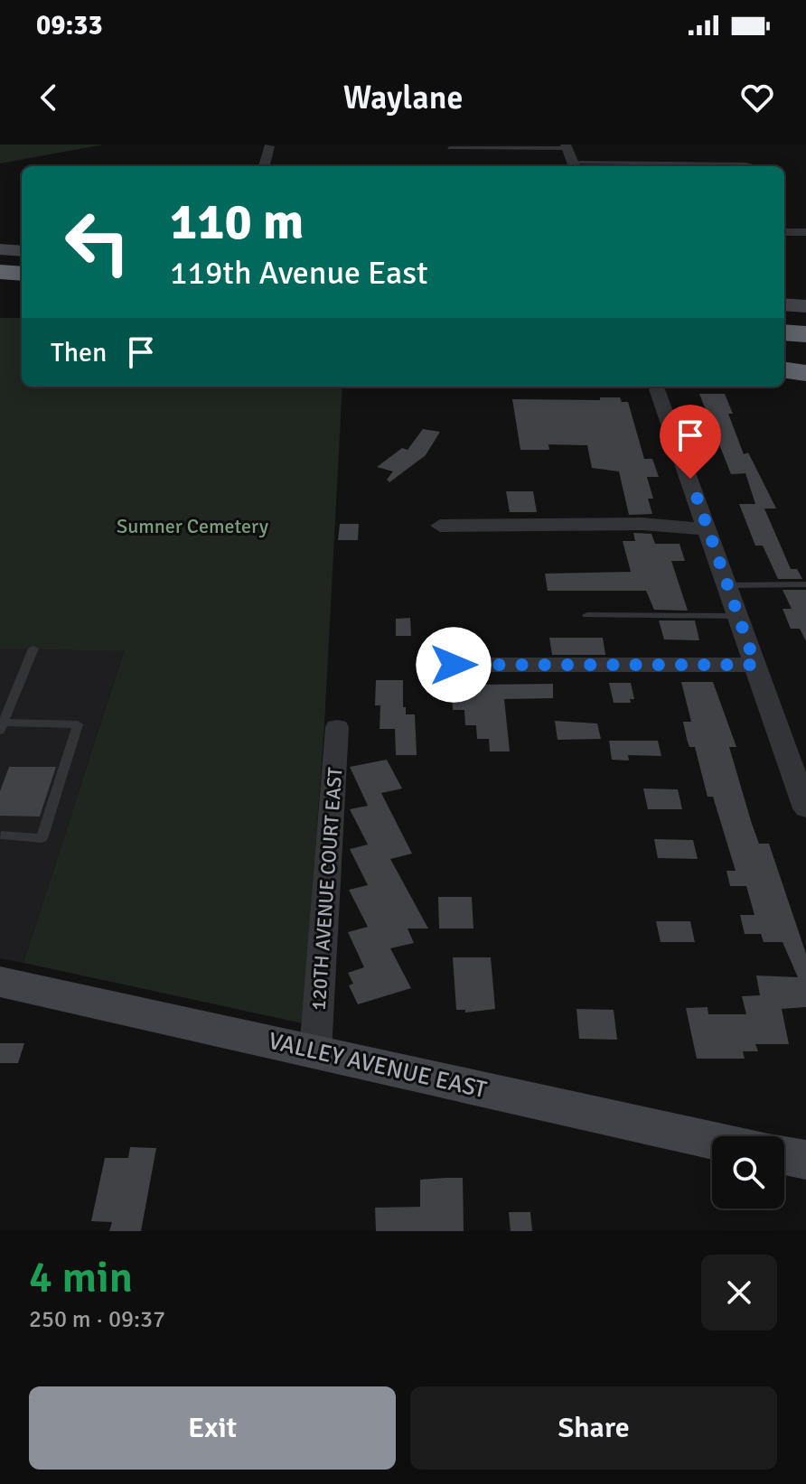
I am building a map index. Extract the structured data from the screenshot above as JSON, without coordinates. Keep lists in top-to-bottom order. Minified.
{"streets":{"main road":["VALLEY AVENUE EAST"],"street":["120TH AVENUE COURT EAST"]},"crossings":[["120TH AVENUE COURT EAST","VALLEY AVENUE EAST"]],"parks":["Sumner Cemetery"],"page":{"status":"09:33","header":"Waylane","turn":["110 m","119th Avenue East"],"then":"Then","heading":["4 min","250 m · 09:37"],"buttons":["Exit","Share"]}}
